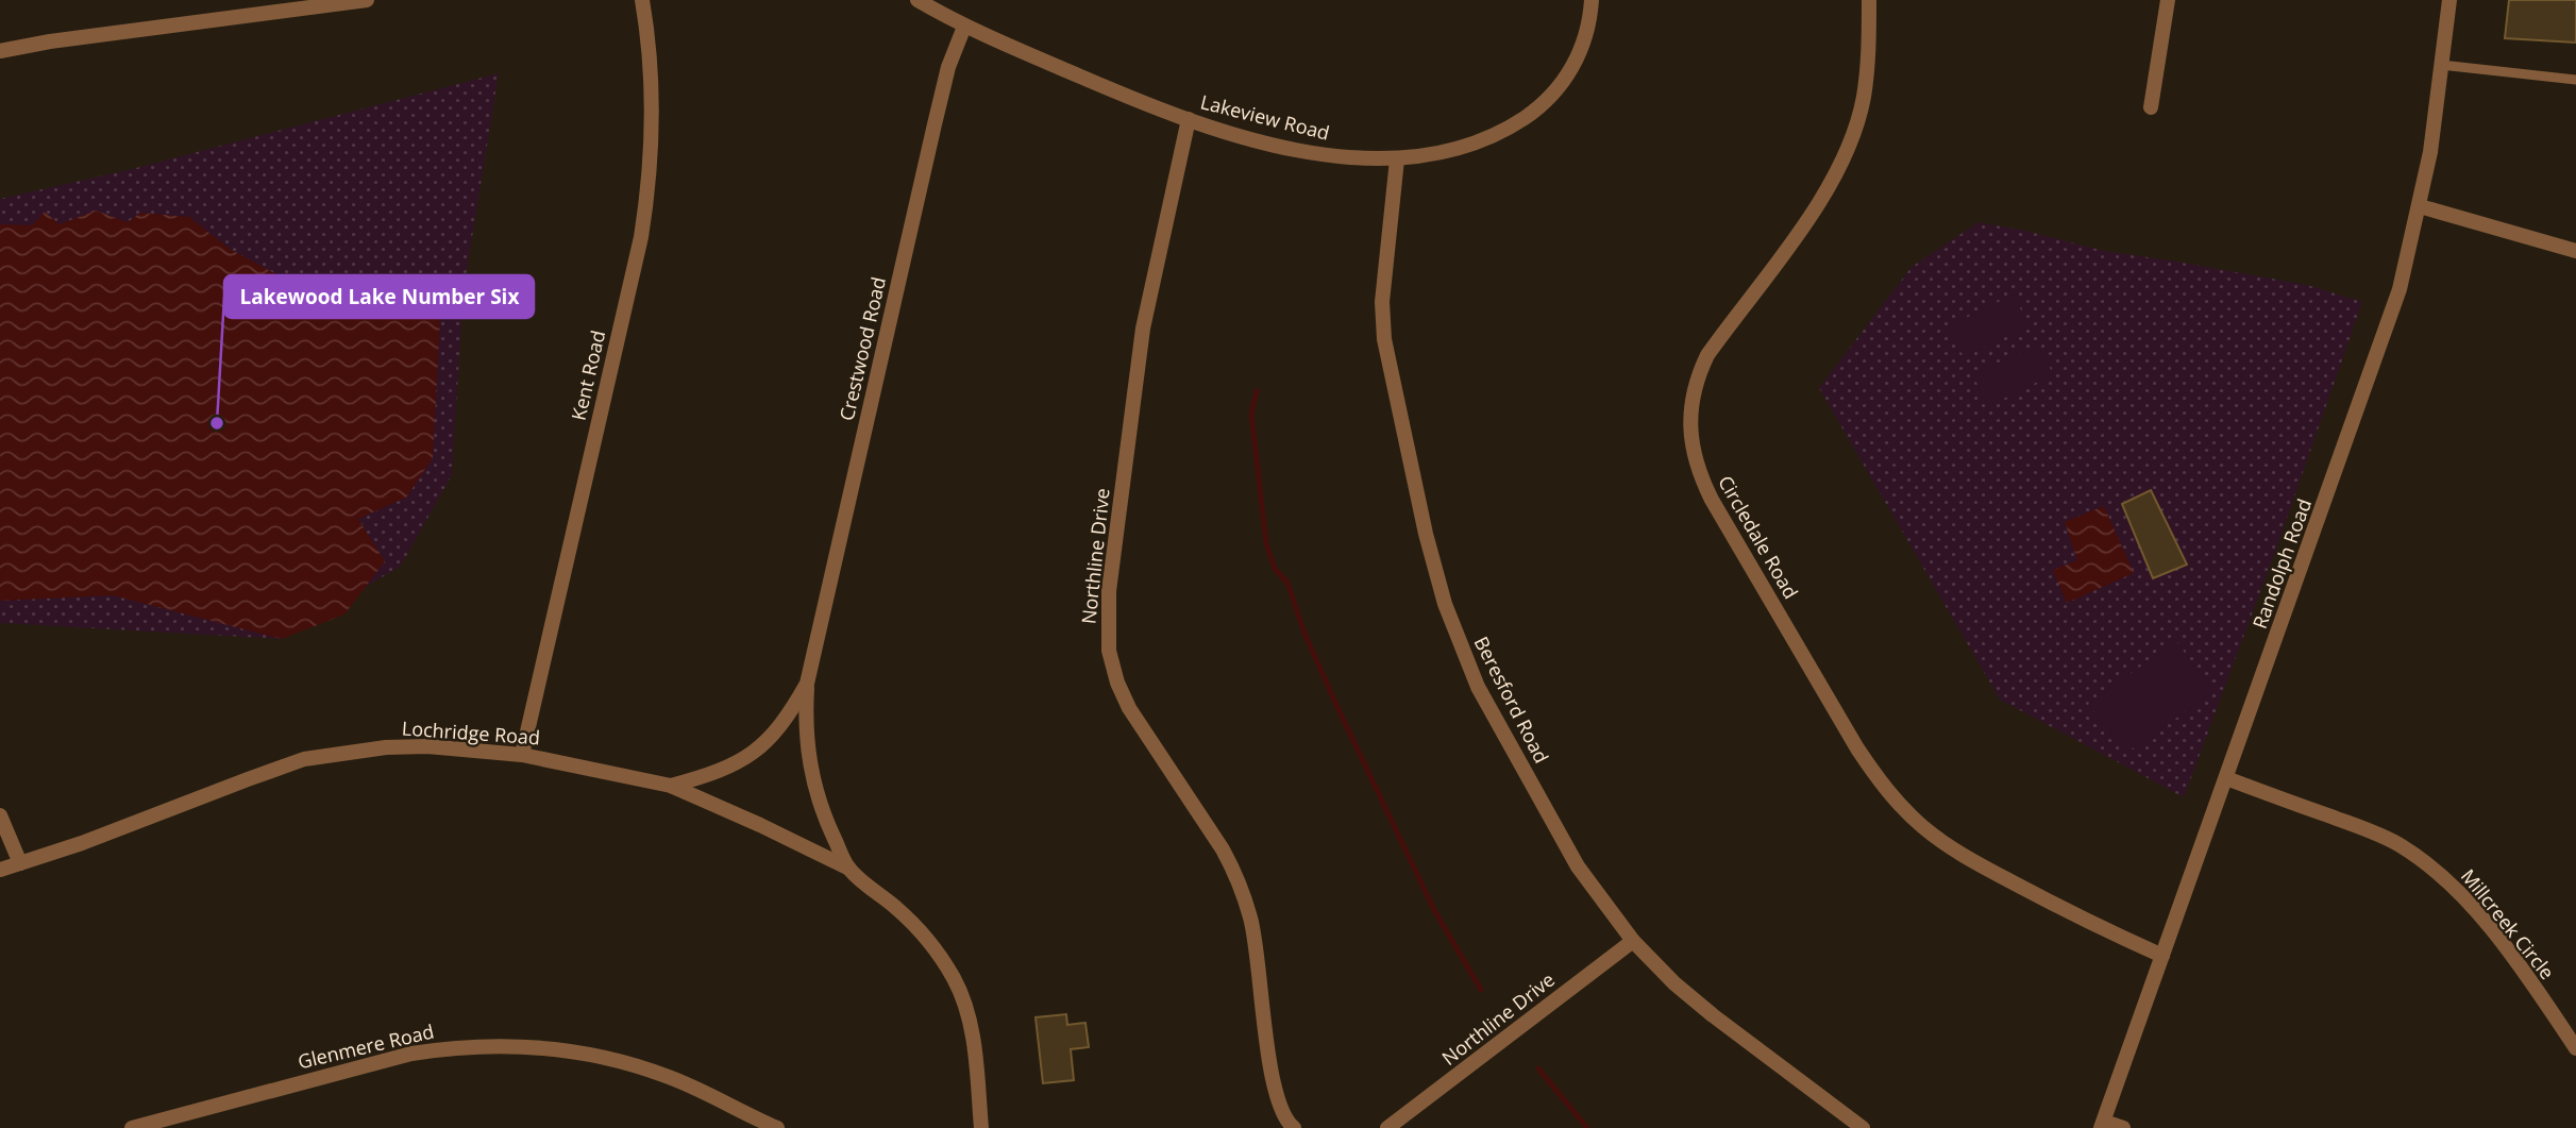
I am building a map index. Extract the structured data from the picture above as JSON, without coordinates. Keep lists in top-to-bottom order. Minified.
{"streets":{"street":["Lakeview Road","Crestwood Road","Kent Road","Circledale Road","Northline Drive","Randolph Road","Beresford Road","Lochridge Road","Millcreek Circle","Glenmere Road"]},"crossings":[["Lakeview Road","Crestwood Road"],["Lakeview Road","Northline Drive"],["Lakeview Road","Beresford Road"],["Crestwood Road","Lochridge Road"],["Kent Road","Lochridge Road"],["Circledale Road","Randolph Road"],["Northline Drive","Beresford Road"],["Randolph Road","Millcreek Circle"]],"places":["Lakewood Lake Number Six"]}
